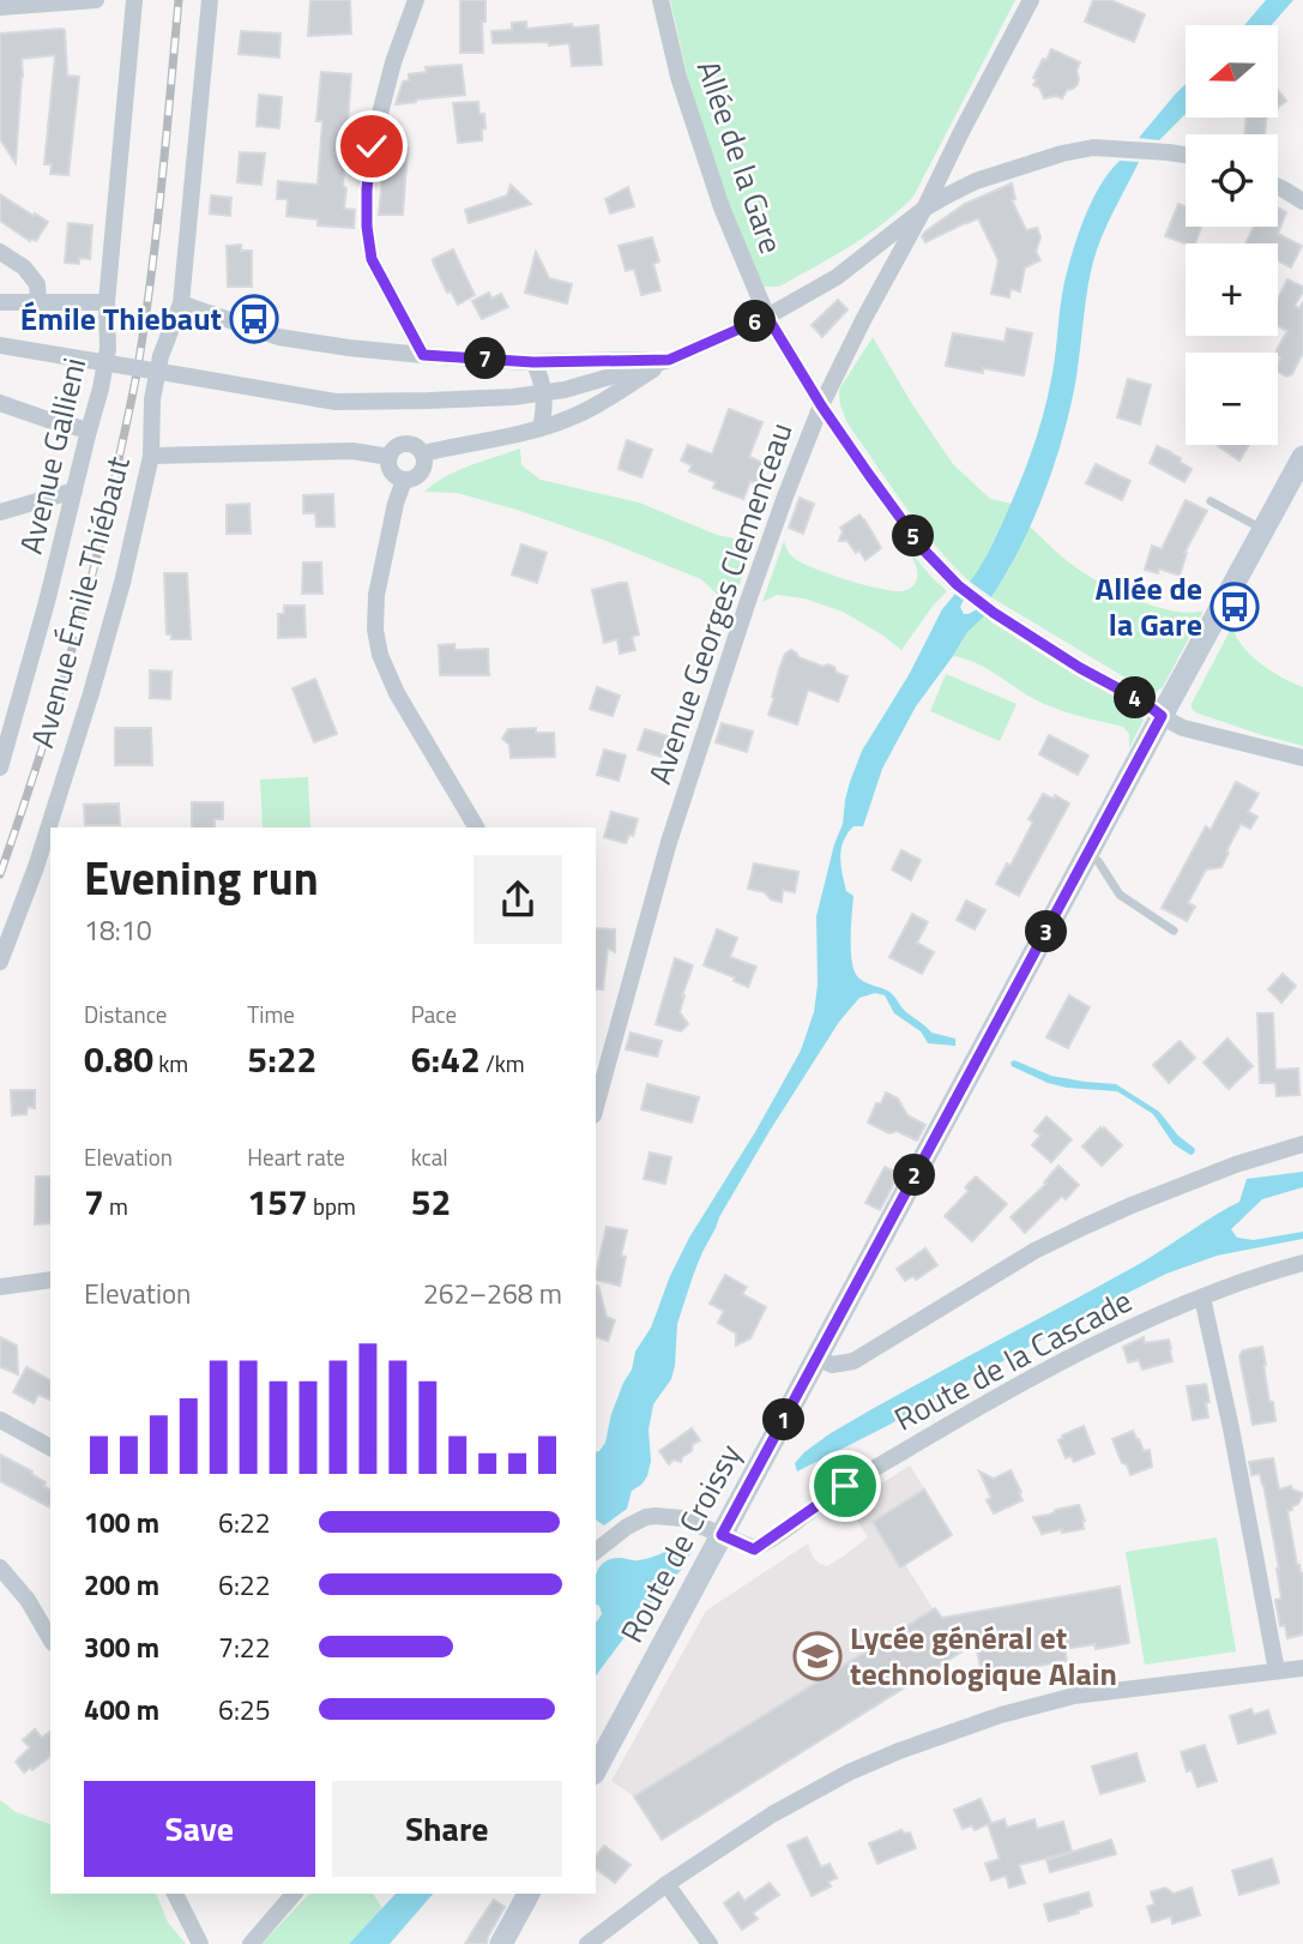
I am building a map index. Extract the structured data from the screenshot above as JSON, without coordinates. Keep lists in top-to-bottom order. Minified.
{"streets":{"main road":["Route de Croissy"],"street":["Allée de la Gare","Avenue Gallieni","Avenue Émile Thiébaut","Avenue Georges Clemenceau","Route de la Cascade"]},"crossings":[["Allée de la Gare","Avenue Georges Clemenceau"],["Allée de la Gare","Route de Croissy"],["Route de la Cascade","Route de Croissy"]],"places":{"bus stop":["Émile Thiebaut","Allée de la Gare"],"school or university":["Lycée général et technologique Alain"]},"north":"left","page":{"map_buttons":["+","−"],"pins":["6","7","5","4","3","2","1"],"heading":["Evening run","18:10"],"stats":[["Distance","0.80 km"],["Time","5:22"],["Pace","6:42 /km"],["Elevation","7 m"],["Heart rate","157 bpm"],["kcal","52"]],"chart":["Elevation","262–268 m"],"list":[{"name":"100 m","note":"6:22"},{"name":"200 m","note":"6:22"},{"name":"300 m","note":"7:22"},{"name":"400 m","note":"6:25"}],"buttons":["Save","Share"]}}
